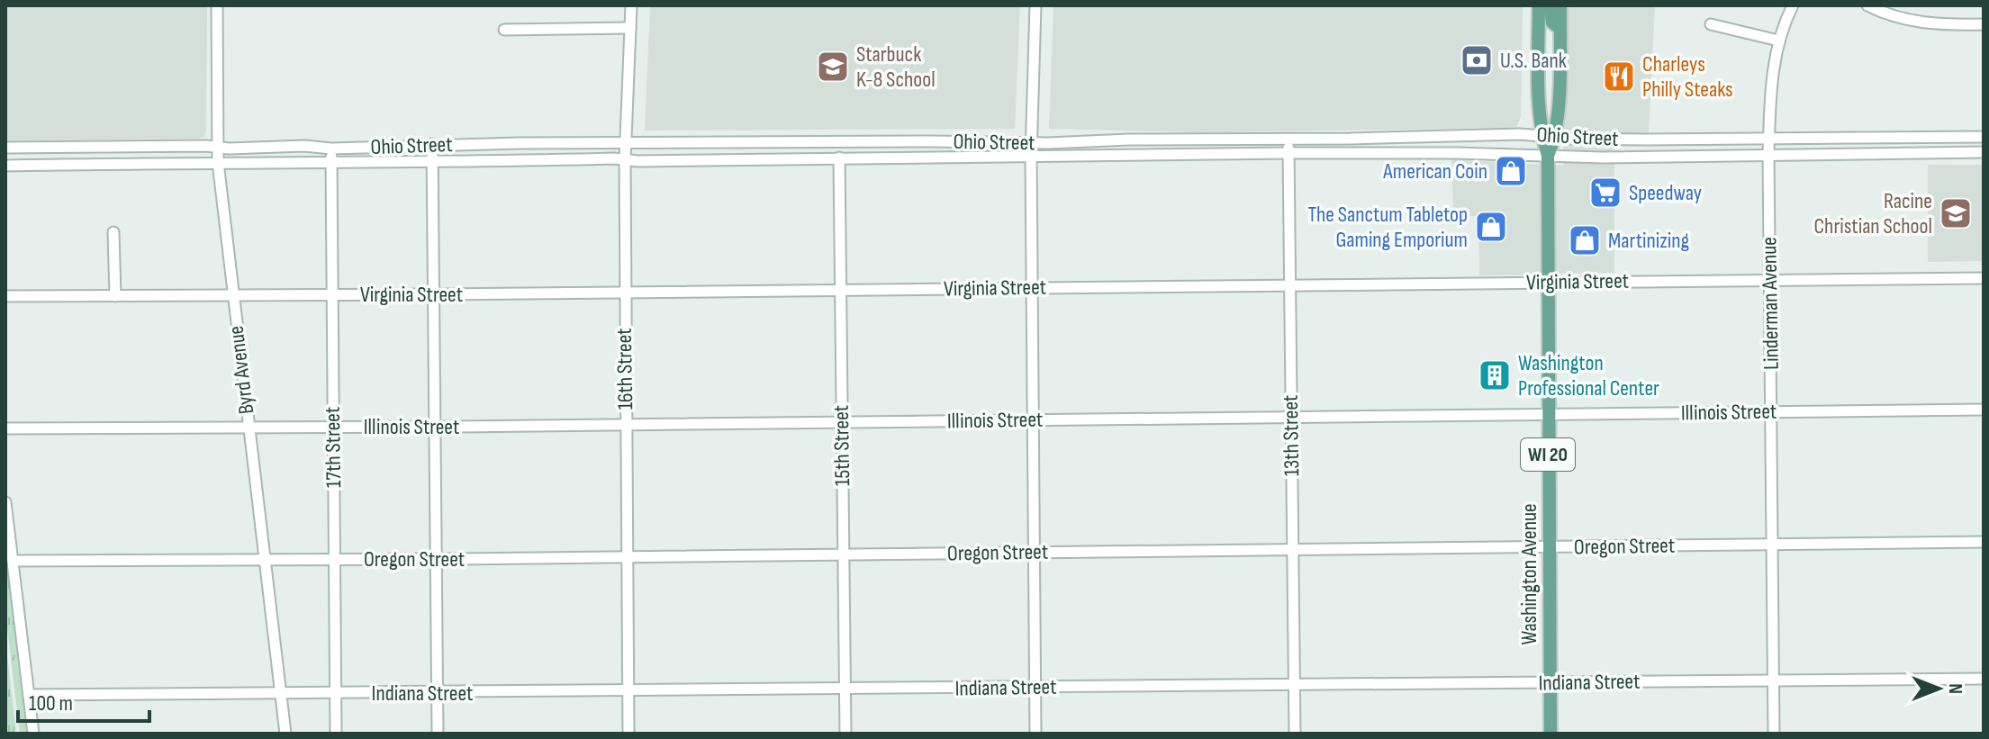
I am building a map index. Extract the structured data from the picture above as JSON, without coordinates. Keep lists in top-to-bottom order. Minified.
{"streets":{"main road":["WI 20","Washington Avenue"],"street":["Ohio Street","Virginia Street","Linderman Avenue","16th Street","Byrd Avenue","Illinois Street","13th Street","15th Street","17th Street","Oregon Street","Indiana Street"]},"crossings":[["Ohio Street","Linderman Avenue"],["Ohio Street","16th Street"],["Ohio Street","Byrd Avenue"],["Ohio Street","13th Street"],["Ohio Street","15th Street"],["Ohio Street","17th Street"],["Ohio Street","Washington Avenue"],["Virginia Street","Linderman Avenue"],["Virginia Street","16th Street"],["Virginia Street","Byrd Avenue"],["Virginia Street","13th Street"],["Virginia Street","15th Street"],["Virginia Street","17th Street"],["Virginia Street","Washington Avenue"],["Linderman Avenue","Illinois Street"],["Linderman Avenue","Oregon Street"],["Linderman Avenue","Indiana Street"],["16th Street","Illinois Street"],["16th Street","Oregon Street"],["16th Street","Indiana Street"],["Byrd Avenue","Illinois Street"],["Byrd Avenue","Oregon Street"],["Byrd Avenue","Indiana Street"],["Illinois Street","13th Street"],["Illinois Street","15th Street"],["Illinois Street","17th Street"],["Illinois Street","Washington Avenue"],["13th Street","Oregon Street"],["13th Street","Indiana Street"],["15th Street","Oregon Street"],["15th Street","Indiana Street"],["17th Street","Oregon Street"],["17th Street","Indiana Street"],["Oregon Street","Washington Avenue"],["Washington Avenue","Indiana Street"]],"places":{"bank":["U.S. Bank"],"school or university":["Starbuck K-8 School","Racine Christian School"],"restaurant":["Charleys Philly Steaks"],"shop":["American Coin","The Sanctum Tabletop Gaming Emporium","Martinizing"],"supermarket":["Speedway"],"building":["Washington Professional Center"]},"scale_bar":"100 m","north":"right"}
